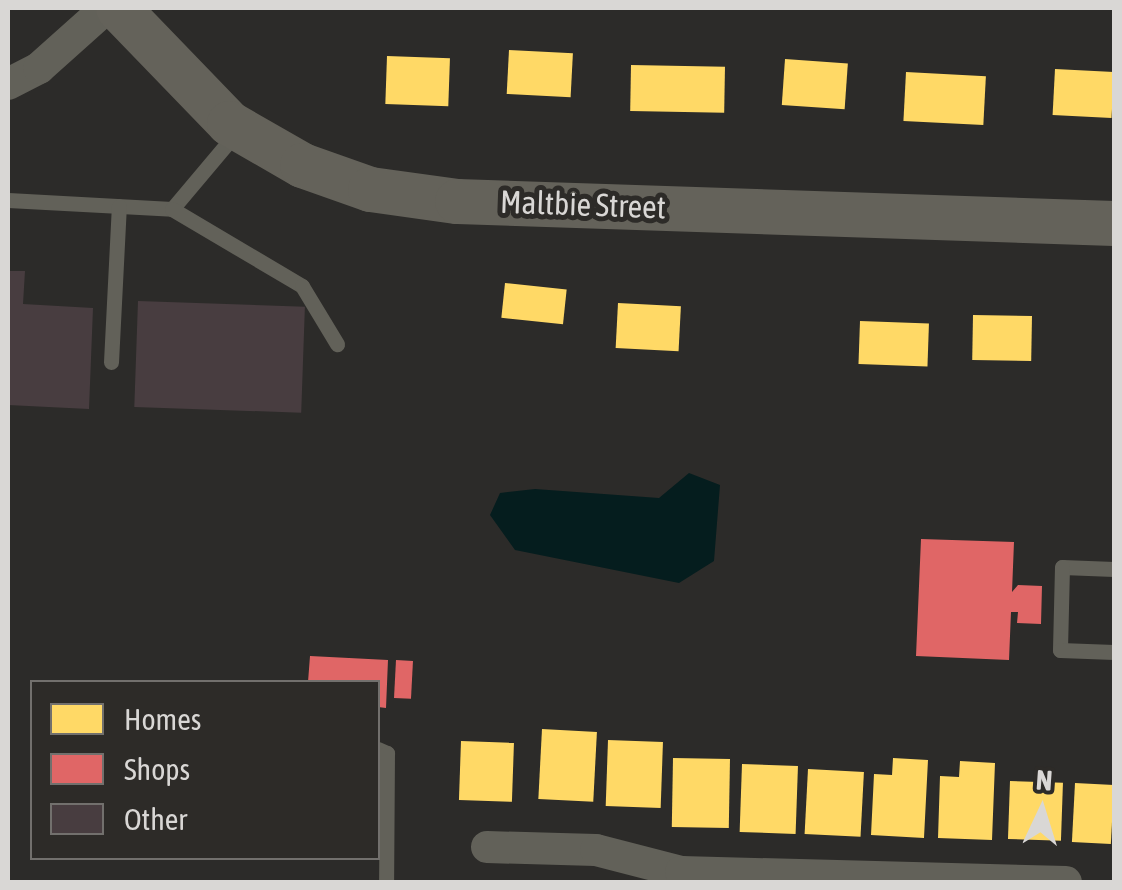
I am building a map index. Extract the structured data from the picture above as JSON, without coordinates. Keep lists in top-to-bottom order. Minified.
{"streets":{"street":["Maltbie Street"]},"legend":["Homes","Shops","Other"],"north":"top"}
